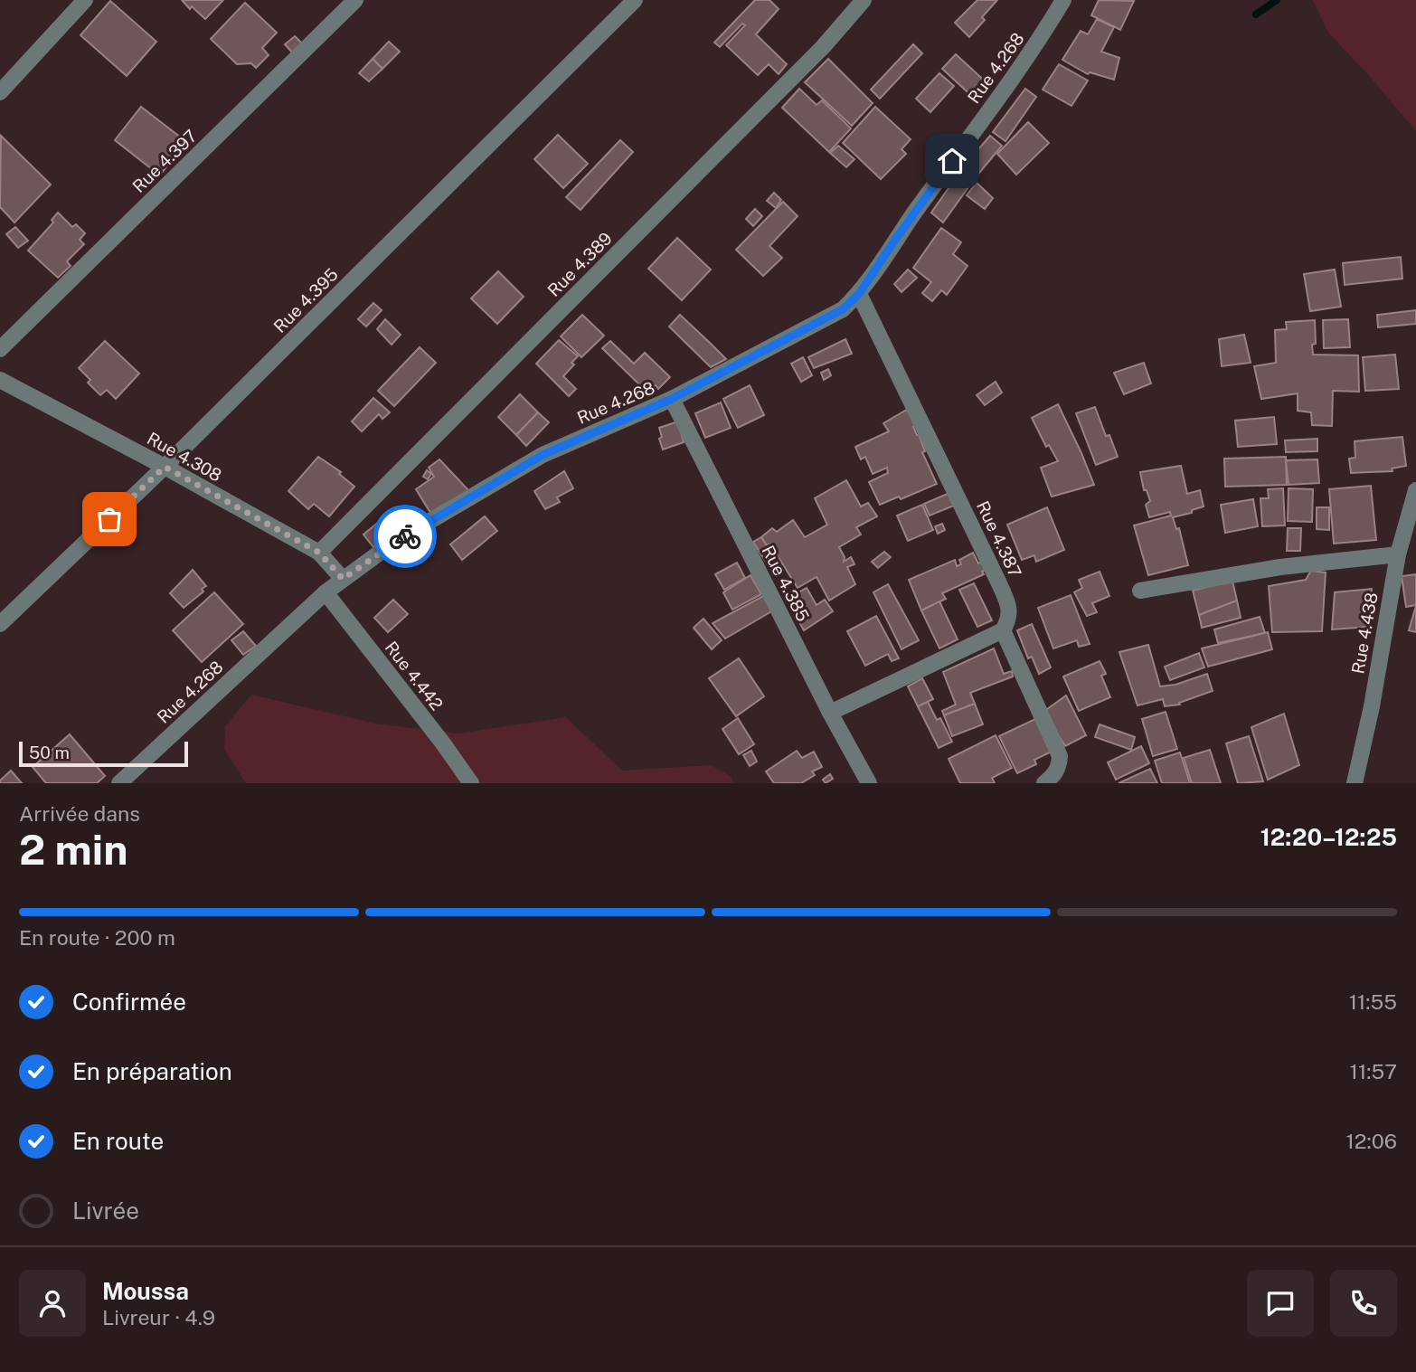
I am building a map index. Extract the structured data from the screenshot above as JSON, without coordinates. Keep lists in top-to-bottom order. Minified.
{"streets":{"street":["Rue 4.268","Rue 4.397","Rue 4.389","Rue 4.395","Rue 4.308","Rue 4.387","Rue 4.385","Rue 4.438","Rue 4.442"]},"crossings":[["Rue 4.268","Rue 4.308"],["Rue 4.268","Rue 4.387"],["Rue 4.268","Rue 4.385"],["Rue 4.268","Rue 4.442"],["Rue 4.389","Rue 4.308"],["Rue 4.395","Rue 4.308"]],"scale_bar":"50 m","page":{"scale":"50 m","heading":["2 min","Arrivée dans","12:20–12:25"],"panel":["Moussa","Livreur · 4.9"],"bar":"En route · 200 m","list":[["Confirmée","11:55"],["En préparation","11:57"],["En route","12:06"],"Livrée"]}}
